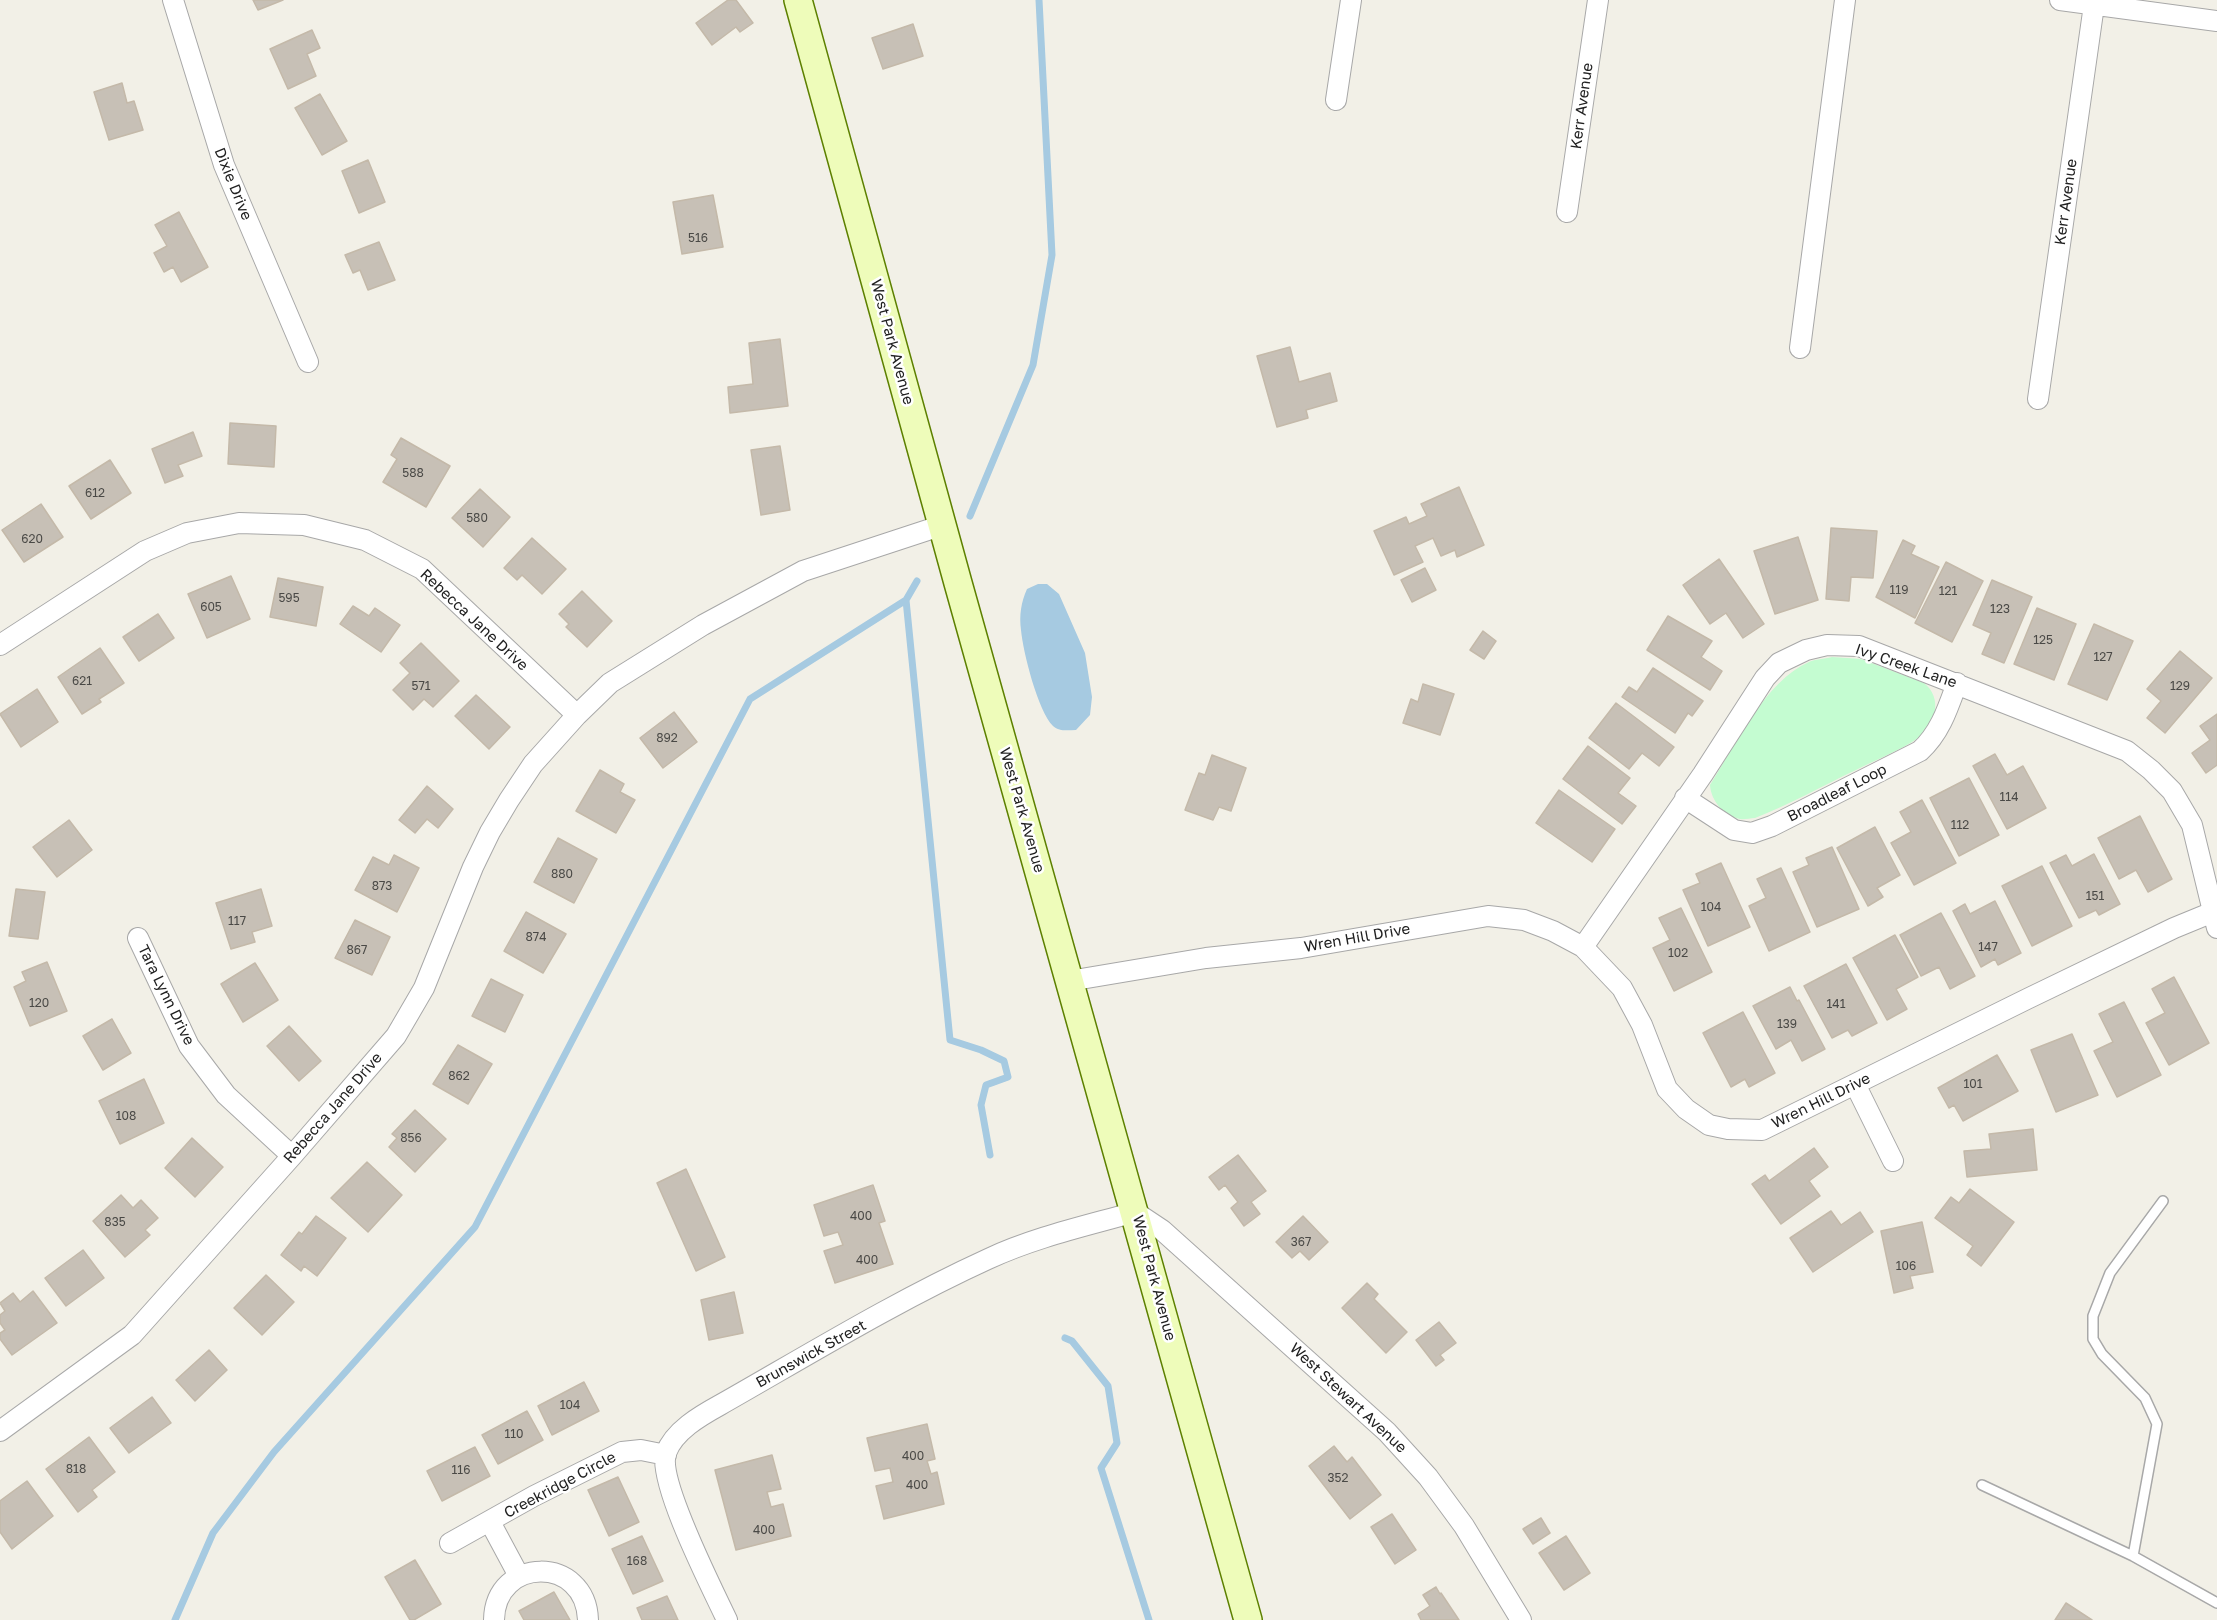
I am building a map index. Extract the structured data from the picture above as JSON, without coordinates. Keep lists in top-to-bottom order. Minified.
{"streets":{"main road":["West Park Avenue"],"street":["Kerr Avenue","Dixie Drive","Rebecca Jane Drive","Ivy Creek Lane","Broadleaf Loop","Wren Hill Drive","Tara Lynn Drive","Brunswick Street","West Stewart Avenue","Creekridge Circle"]},"crossings":[["West Park Avenue","Rebecca Jane Drive"],["West Park Avenue","Wren Hill Drive"],["West Park Avenue","Brunswick Street"],["West Park Avenue","West Stewart Avenue"],["Rebecca Jane Drive","Tara Lynn Drive"],["Ivy Creek Lane","Broadleaf Loop"],["Ivy Creek Lane","Wren Hill Drive"],["Brunswick Street","West Stewart Avenue"],["Brunswick Street","Creekridge Circle"]],"house_numbers":["516","588","612","580","620","119","121","595","605","123","125","127","621","571","129","892","114","112","880","873","151","104","117","874","147","867","102","120","141","139","862","101","108","856","400","835","367","400","106","104","110","400","818","116","352","400","400","168"]}
